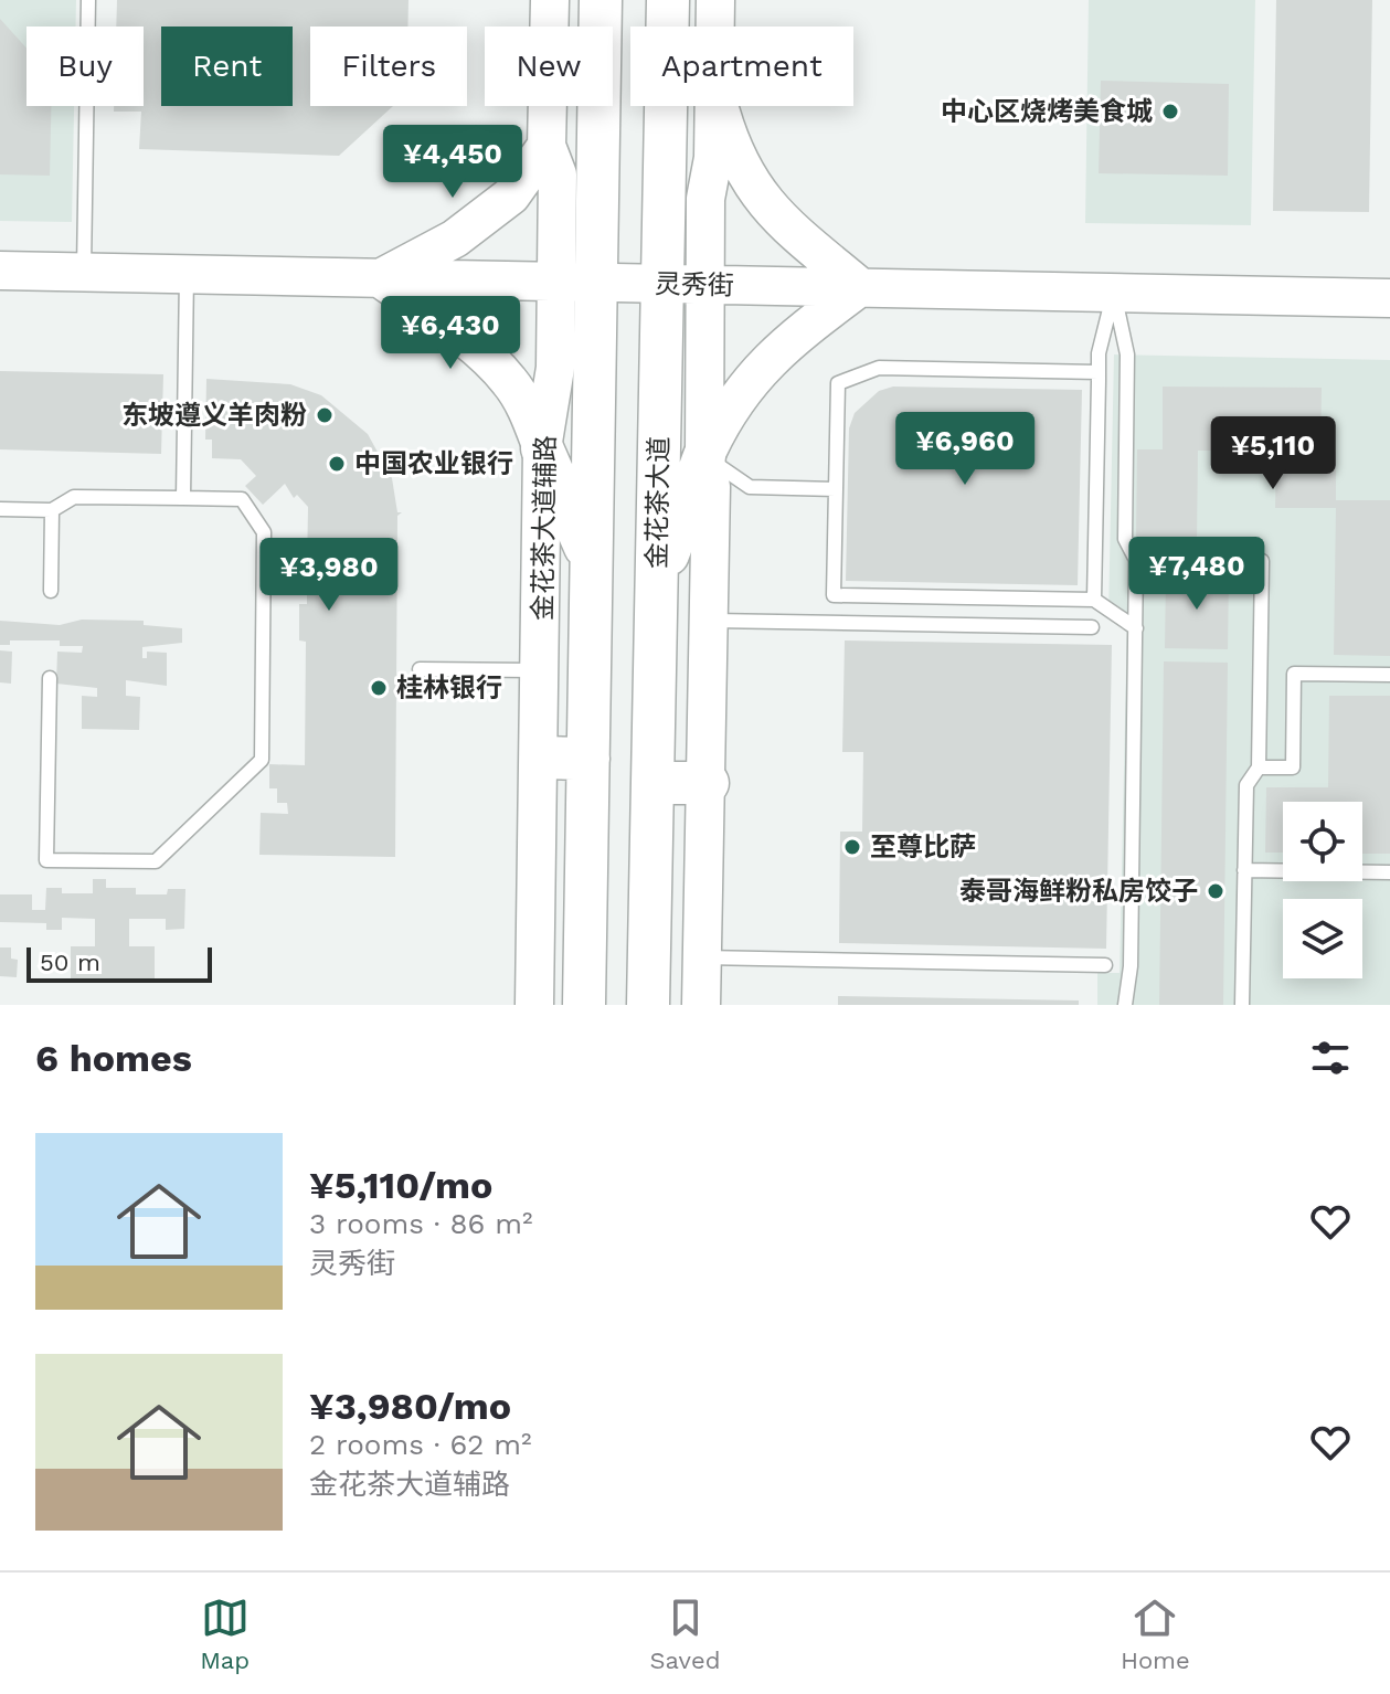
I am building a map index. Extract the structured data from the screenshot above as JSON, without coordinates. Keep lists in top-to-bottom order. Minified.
{"streets":{"main road":["灵秀街","金花茶大道","金花茶大道辅路"]},"crossings":[["灵秀街","金花茶大道"],["灵秀街","金花茶大道辅路"]],"places":["中心区烧烤美食城","东坡遵义羊肉粉","中国农业银行","桂林银行","至尊比萨","泰哥海鲜粉私房饺子"],"scale_bar":"50 m","page":{"chip":["Buy","Rent","Filters","New","Apartment"],"price":["¥4,450","¥6,430","¥6,960","¥5,110","¥7,480","¥3,980"],"scale":"50 m","heading":"6 homes","list":[{"name":"¥5,110/mo","note":"3 rooms · 86 m² · 灵秀街"},{"name":"¥3,980/mo","note":"2 rooms · 62 m² · 金花茶大道辅路"}],"tabs":["Map","Saved","Home"]}}
